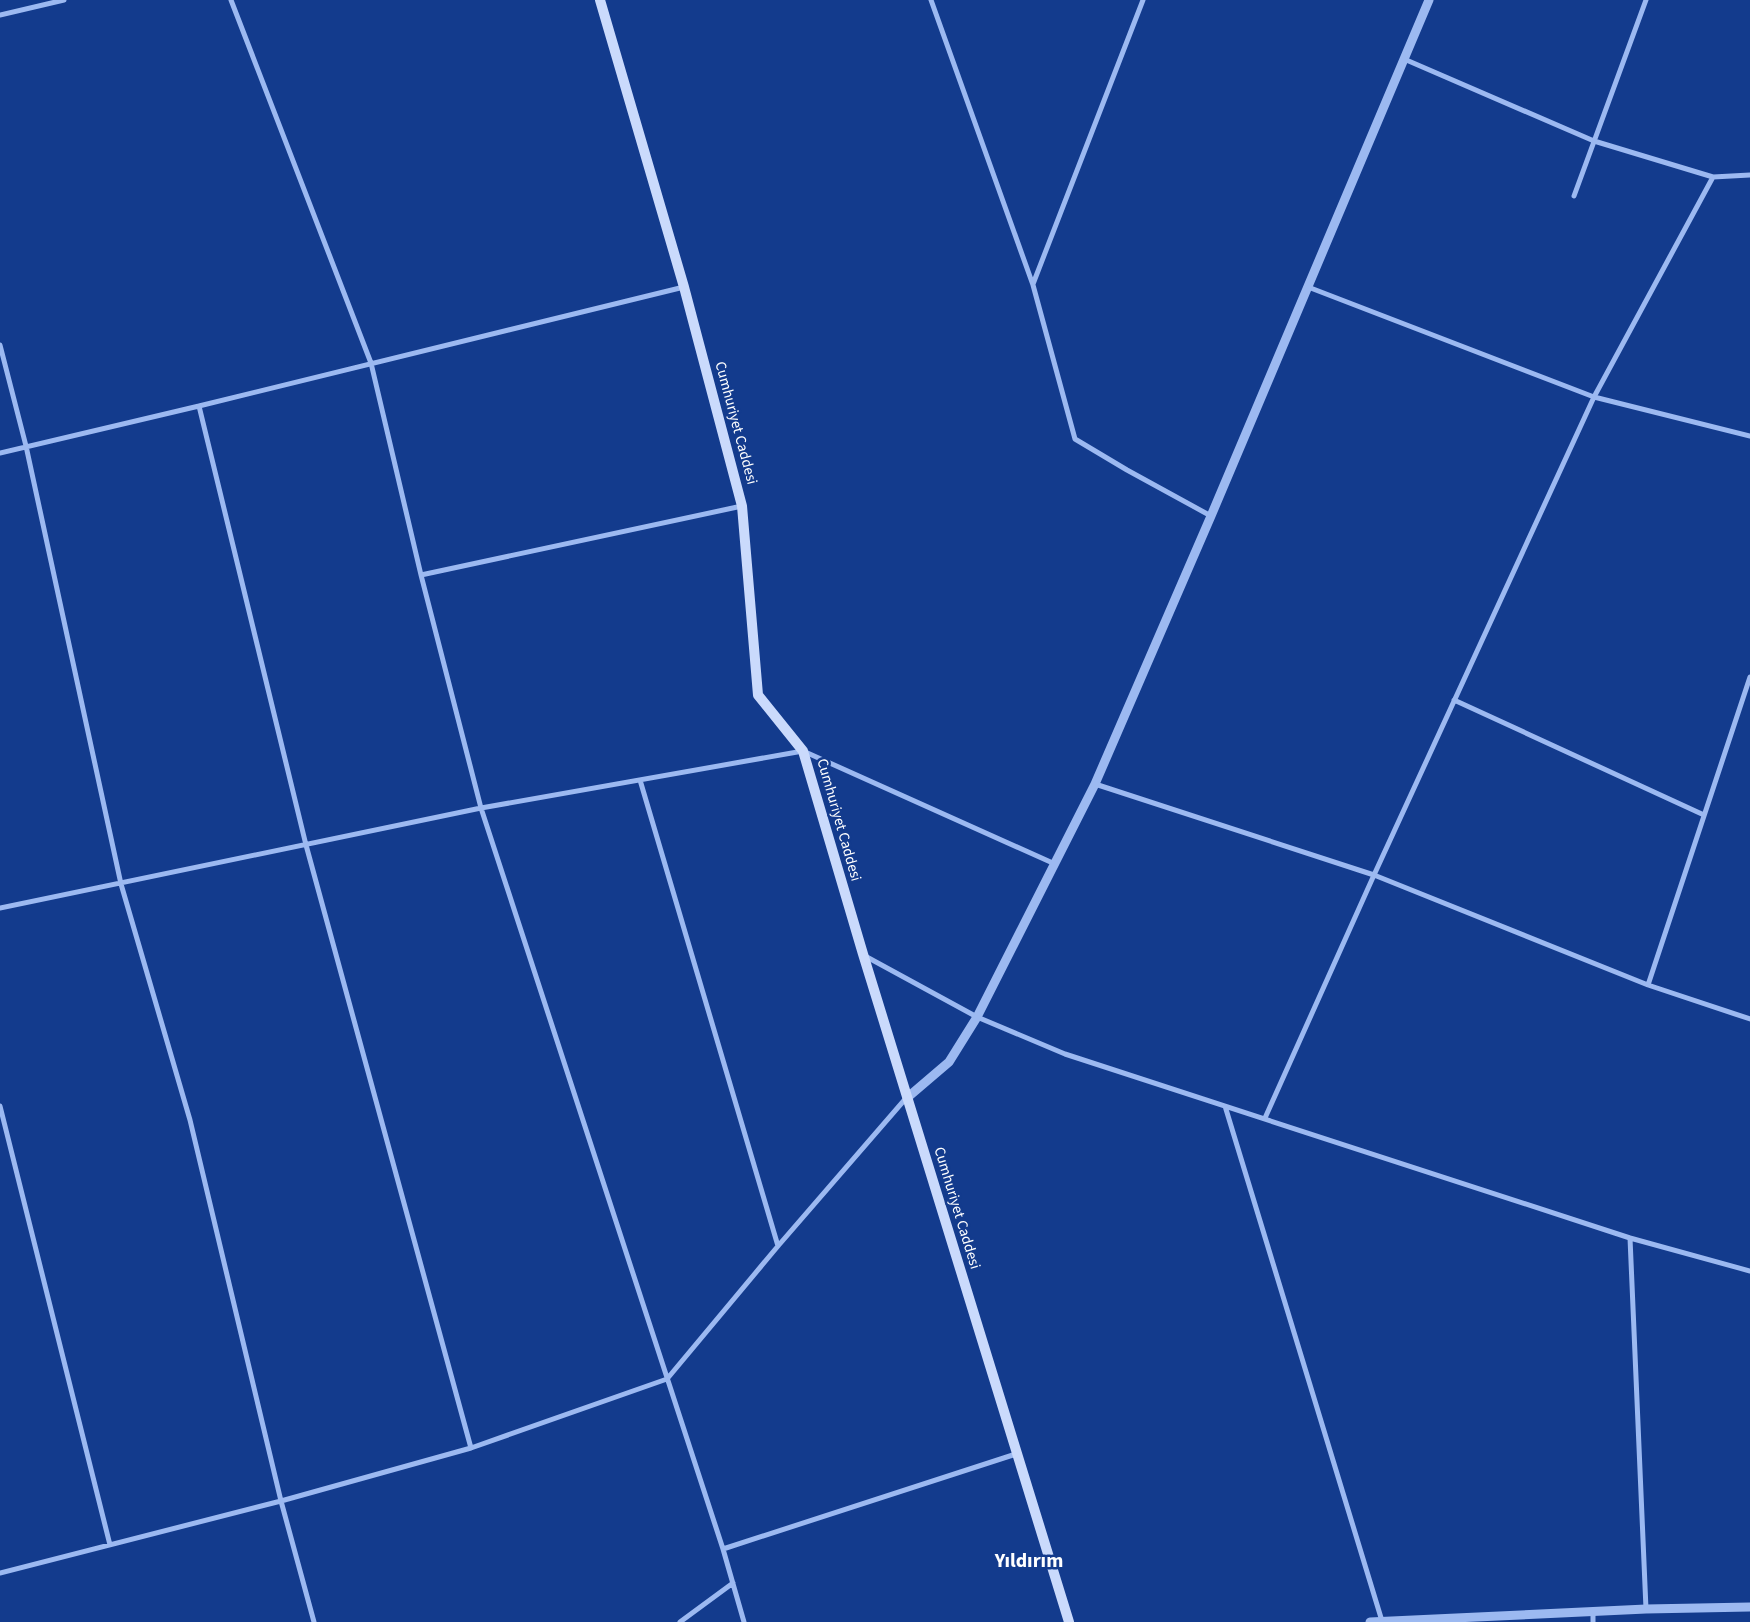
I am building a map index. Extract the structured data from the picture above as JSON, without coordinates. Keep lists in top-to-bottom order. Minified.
{"streets":{"main road":["Cumhuriyet Caddesi"]},"districts":["Yıldırım"]}
